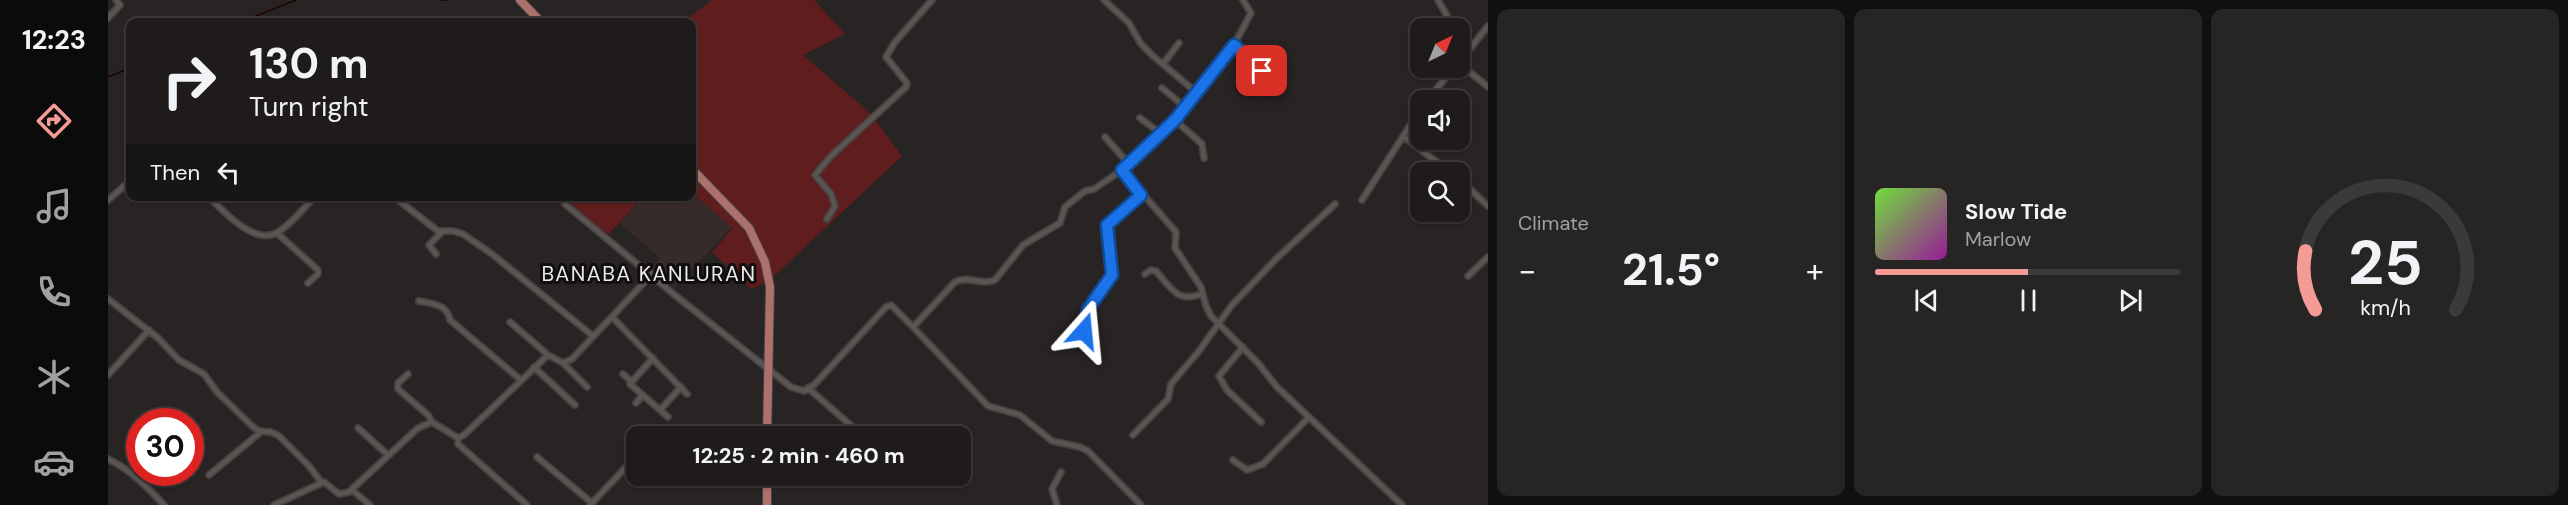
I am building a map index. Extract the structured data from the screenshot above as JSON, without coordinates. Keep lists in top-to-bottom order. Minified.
{"districts":["BANABA KANLURAN"],"north":"top right","page":{"tabs":"12:23","tile":"Climate","turn":["130 m","Turn right"],"then":"Then","song":["Slow Tide","Marlow"],"heat":["−","21.5°","+"],"limit":"30","trip":"12:25 · 2 min · 460 m","gauge":["25","km/h"]}}
